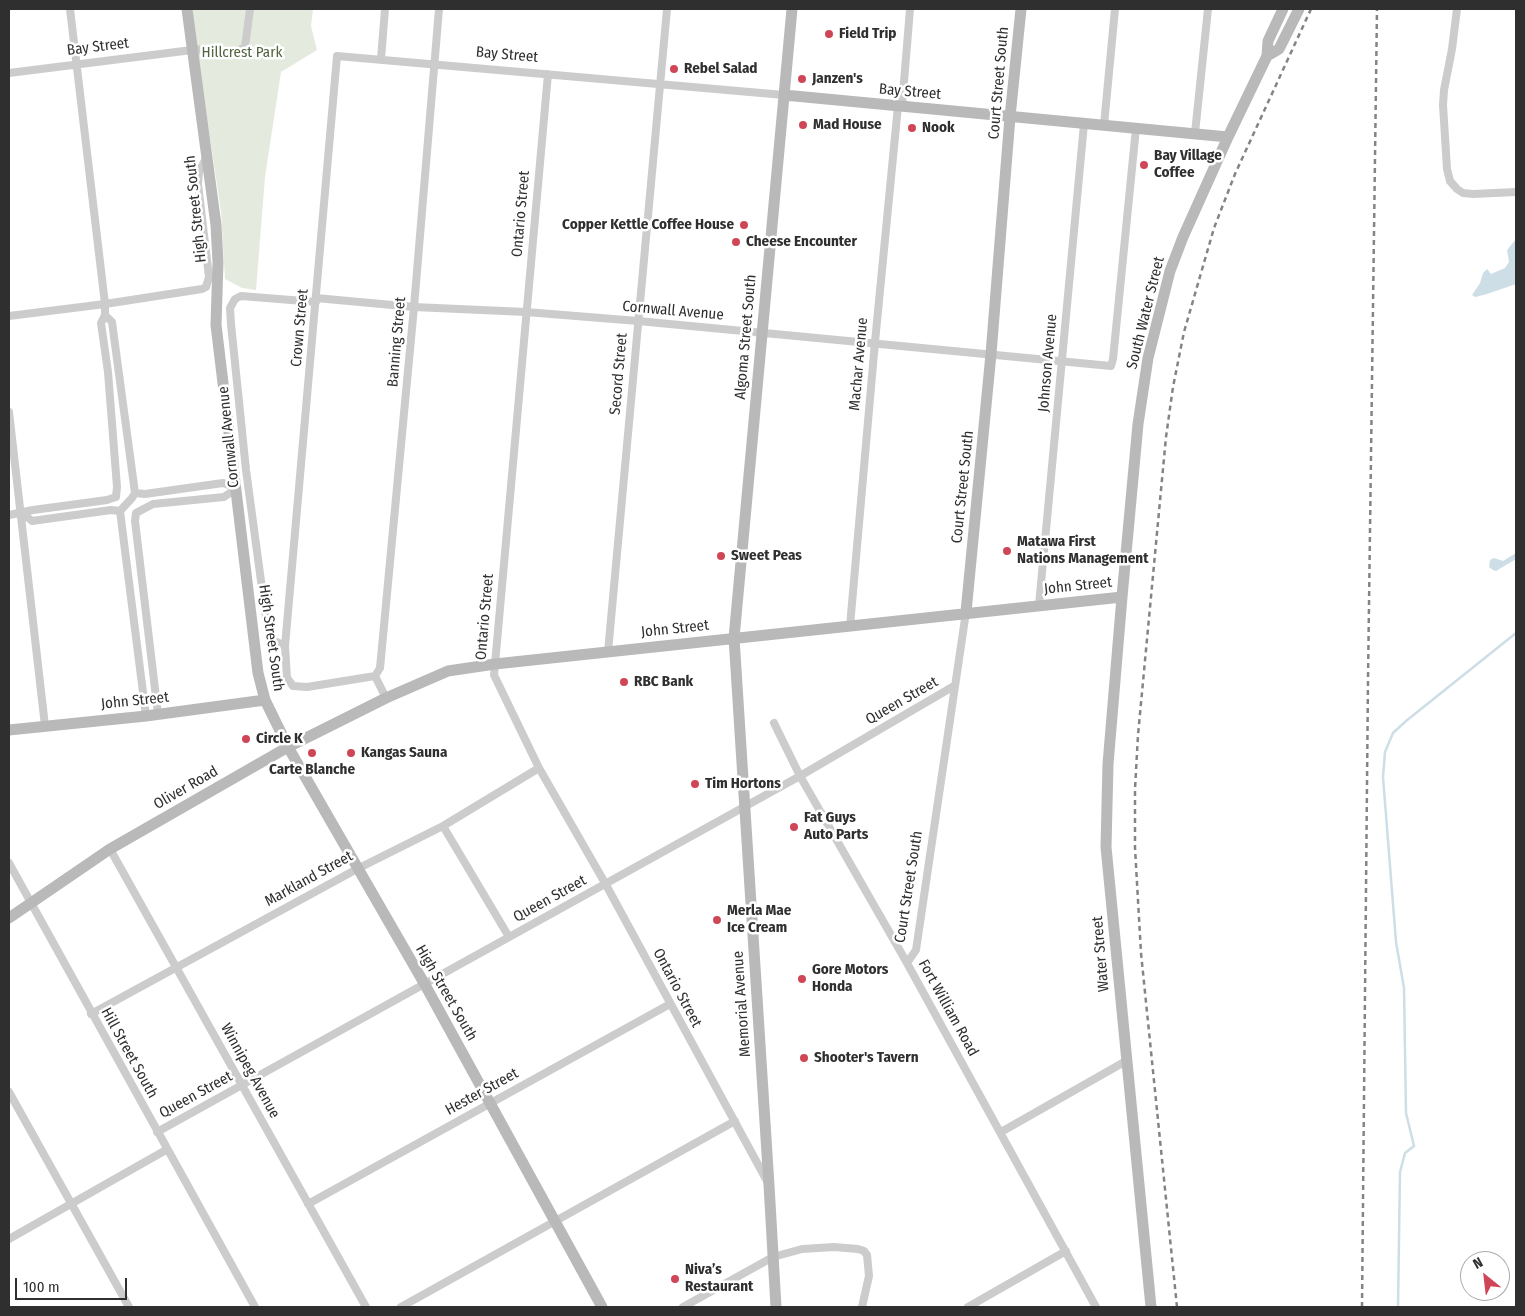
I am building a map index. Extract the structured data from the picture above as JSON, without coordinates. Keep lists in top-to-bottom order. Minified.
{"streets":{"main road":["Bay Street","Court Street South","High Street South","South Water Street","Algoma Street South","John Street","Oliver Road","Water Street","Memorial Avenue"],"street":["Ontario Street","Cornwall Avenue","Crown Street","Banning Street","Johnson Avenue","Machar Avenue","Secord Street","Queen Street","Markland Street","Fort William Road","Hill Street South","Winnipeg Avenue","Hester Street"]},"crossings":[["Bay Street","Court Street South"],["Bay Street","High Street South"],["Bay Street","Ontario Street"],["Bay Street","Cornwall Avenue"],["Bay Street","South Water Street"],["Bay Street","Crown Street"],["Bay Street","Algoma Street South"],["Bay Street","Banning Street"],["Bay Street","Johnson Avenue"],["Bay Street","Machar Avenue"],["Bay Street","Secord Street"],["Court Street South","Cornwall Avenue"],["Court Street South","John Street"],["Court Street South","Queen Street"],["Court Street South","Fort William Road"],["High Street South","John Street"],["High Street South","Queen Street"],["High Street South","Oliver Road"],["High Street South","Markland Street"],["High Street South","Hester Street"],["Ontario Street","Cornwall Avenue"],["Ontario Street","John Street"],["Ontario Street","Queen Street"],["Ontario Street","Markland Street"],["Ontario Street","Memorial Avenue"],["Ontario Street","Hester Street"],["Cornwall Avenue","Crown Street"],["Cornwall Avenue","Algoma Street South"],["Cornwall Avenue","Banning Street"],["Cornwall Avenue","Johnson Avenue"],["Cornwall Avenue","Machar Avenue"],["Cornwall Avenue","Secord Street"],["South Water Street","John Street"],["South Water Street","Water Street"],["Algoma Street South","John Street"],["Algoma Street South","Memorial Avenue"],["Johnson Avenue","John Street"],["Machar Avenue","John Street"],["Secord Street","John Street"],["John Street","Oliver Road"],["John Street","Water Street"],["John Street","Memorial Avenue"],["Queen Street","Memorial Avenue"],["Queen Street","Fort William Road"],["Queen Street","Hill Street South"],["Queen Street","Winnipeg Avenue"],["Oliver Road","Hill Street South"],["Oliver Road","Winnipeg Avenue"],["Markland Street","Hill Street South"],["Markland Street","Winnipeg Avenue"],["Winnipeg Avenue","Hester Street"]],"parks":["Hillcrest Park"],"places":["Field Trip","Rebel Salad","Janzen's","Mad House","Nook","Bay Village Coffee","Copper Kettle Coffee House","Cheese Encounter","Matawa First Nations Management","Sweet Peas","RBC Bank","Circle K","Carte Blanche","Kangas Sauna","Tim Hortons","Fat Guys Auto Parts","Merla Mae Ice Cream","Gore Motors Honda","Shooter's Tavern","Niva’s Restaurant"],"scale_bar":"100 m","north":"top left"}
